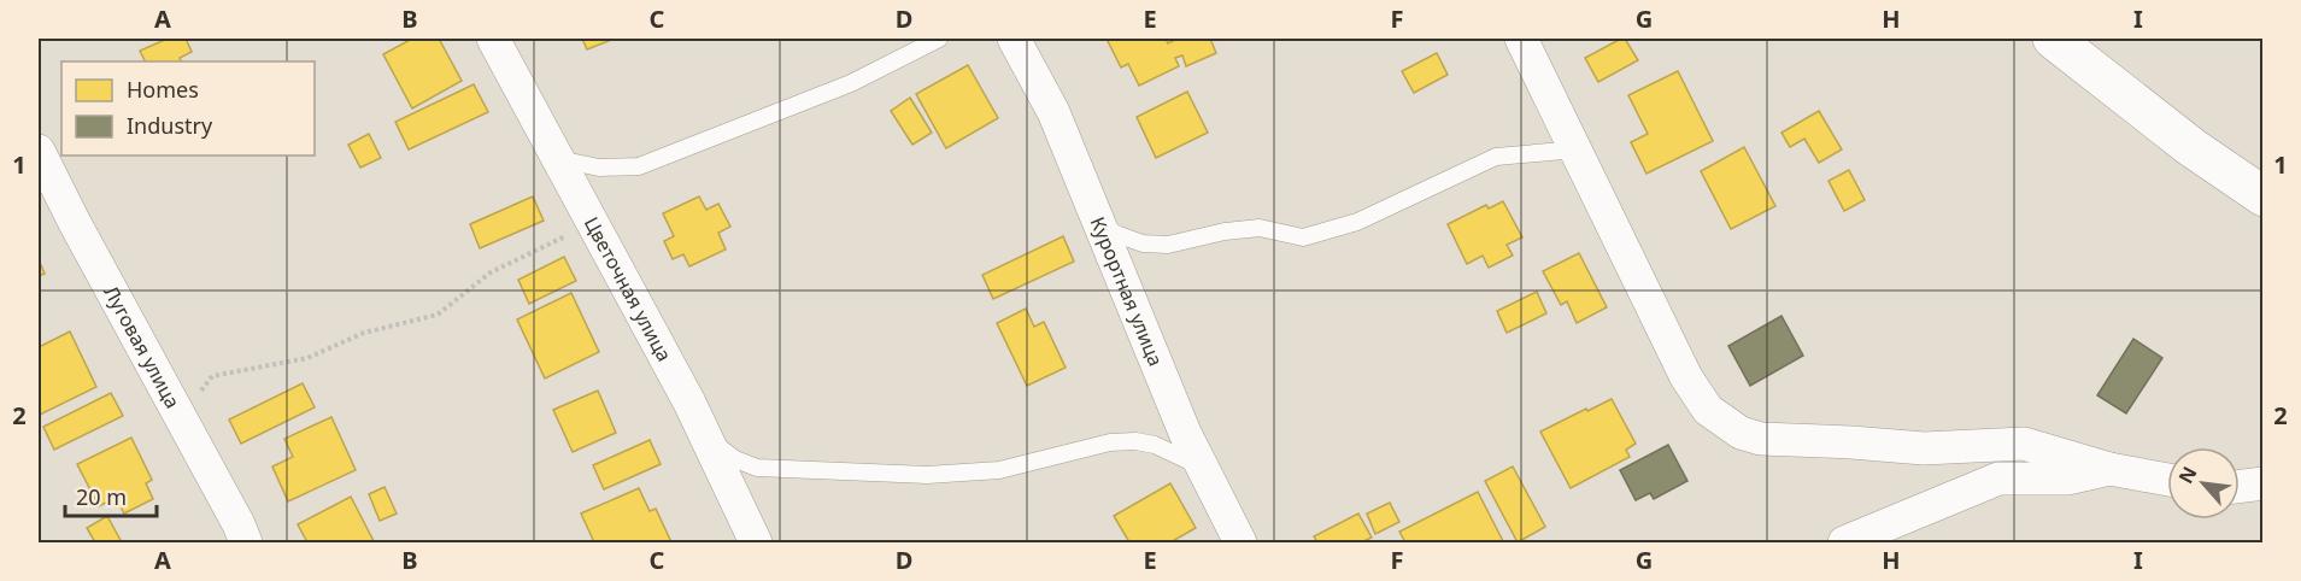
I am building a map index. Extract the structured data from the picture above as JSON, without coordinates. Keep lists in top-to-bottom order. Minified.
{"streets":{"street":["Цветочная улица","Курортная улица","Луговая улица"]},"legend":["Homes","Industry"],"scale_bar":"20 m","north":"top left","grid":{"columns":["A","B","C","D","E","F","G","H","I"],"rows":["1","2"]}}
